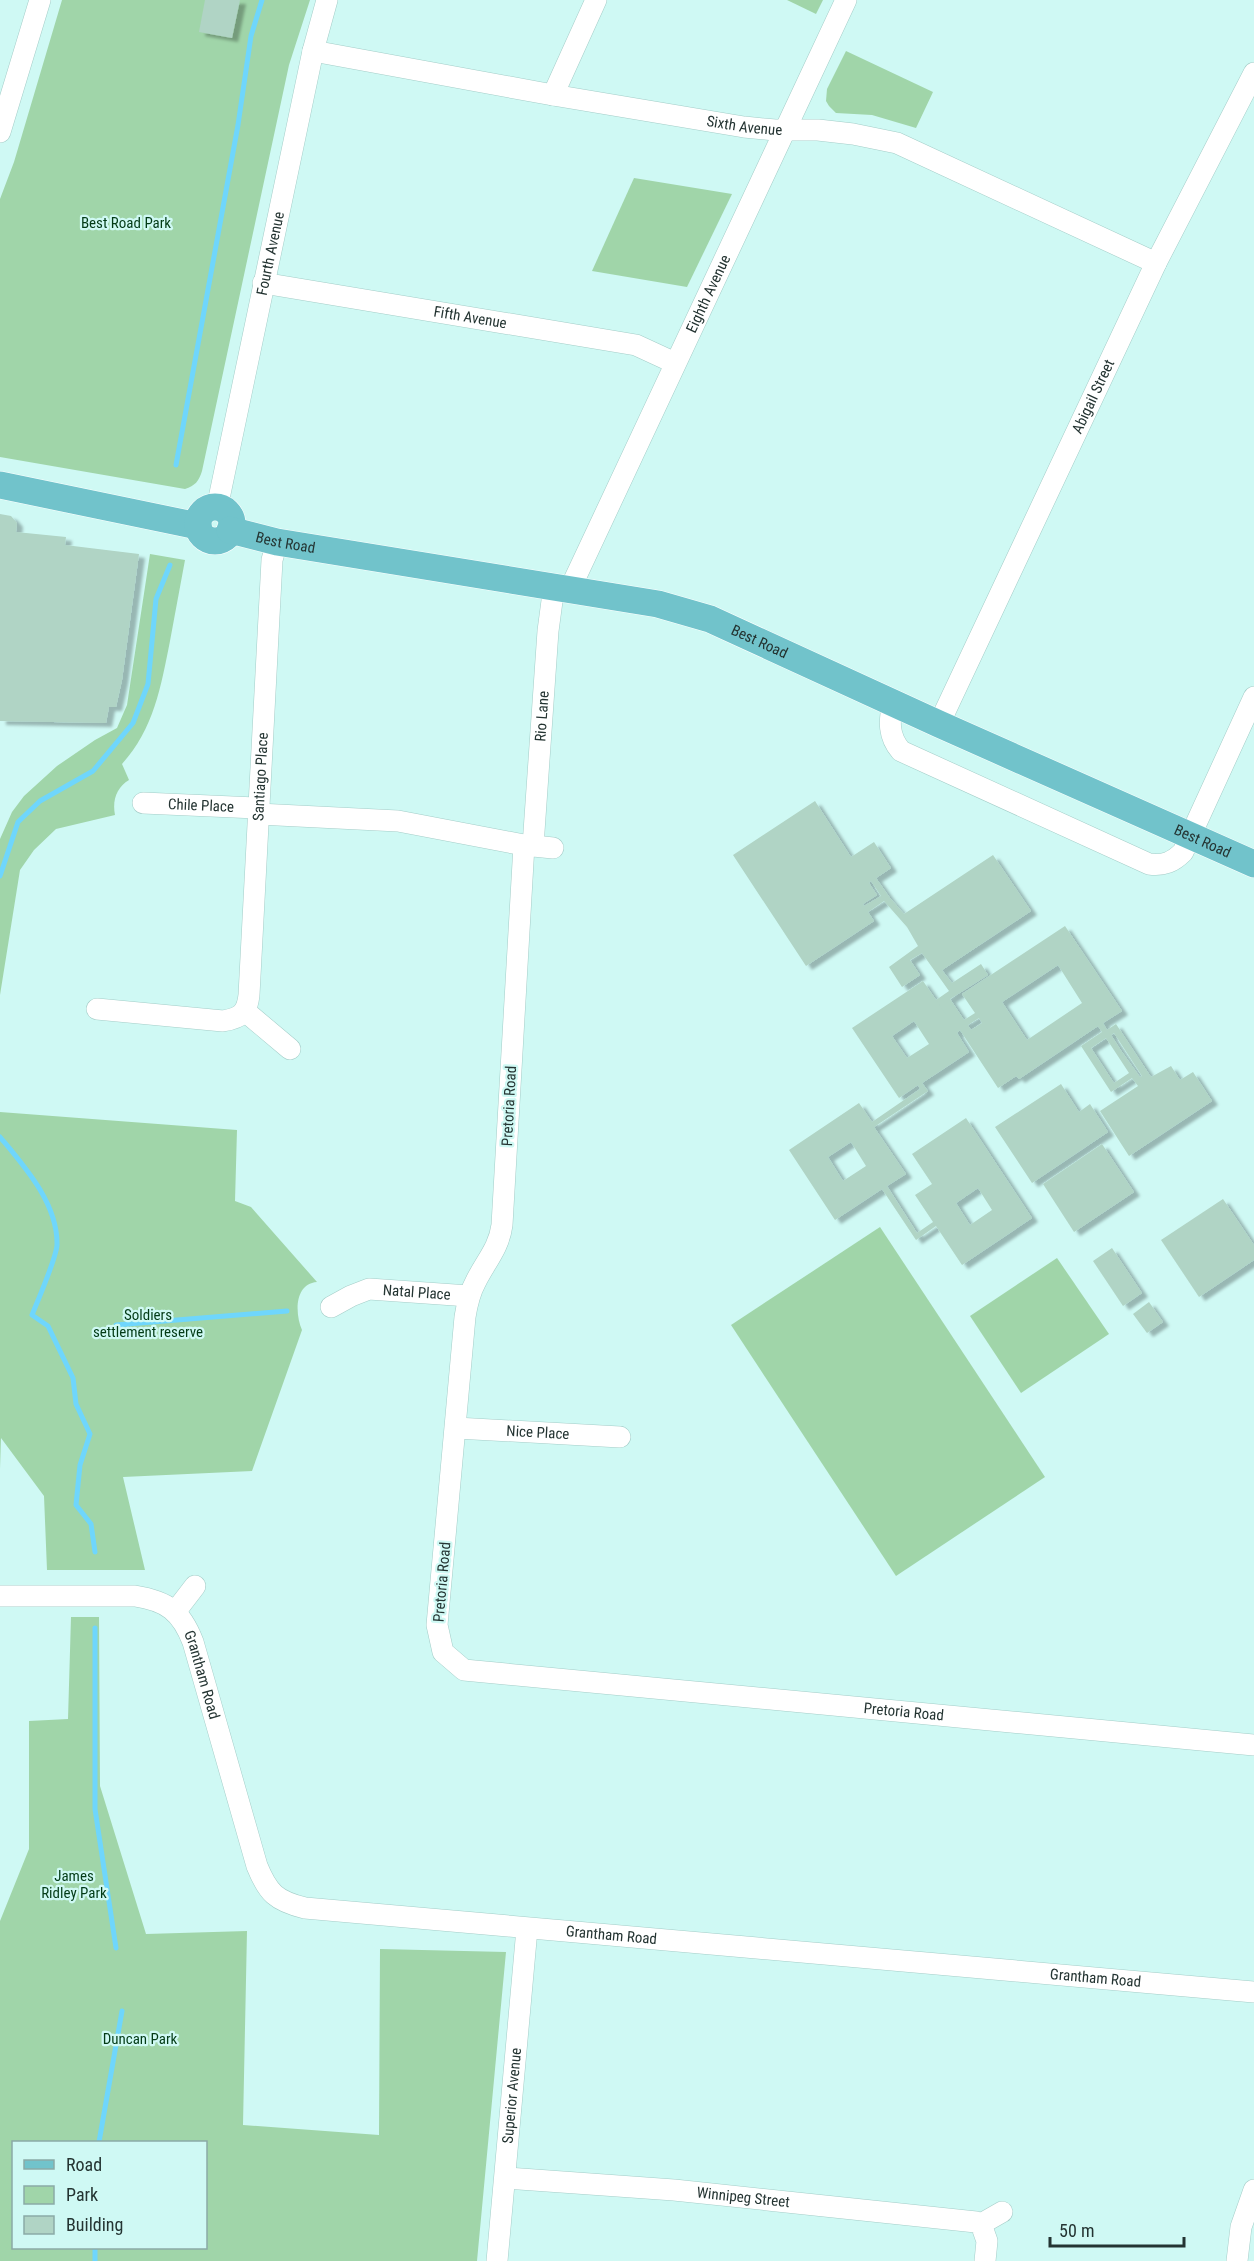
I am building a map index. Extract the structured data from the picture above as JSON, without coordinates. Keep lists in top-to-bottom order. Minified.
{"streets":{"main road":["Best Road"],"street":["Sixth Avenue","Fourth Avenue","Eighth Avenue","Fifth Avenue","Abigail Street","Rio Lane","Santiago Place","Chile Place","Pretoria Road","Natal Place","Nice Place","Grantham Road","Superior Avenue","Winnipeg Street"]},"crossings":[["Sixth Avenue","Fourth Avenue"],["Sixth Avenue","Eighth Avenue"],["Sixth Avenue","Abigail Street"],["Fourth Avenue","Fifth Avenue"],["Fourth Avenue","Best Road"],["Eighth Avenue","Fifth Avenue"],["Eighth Avenue","Best Road"],["Eighth Avenue","Rio Lane"],["Abigail Street","Best Road"],["Best Road","Rio Lane"],["Best Road","Santiago Place"],["Rio Lane","Pretoria Road"],["Santiago Place","Chile Place"],["Pretoria Road","Natal Place"],["Pretoria Road","Nice Place"],["Grantham Road","Superior Avenue"],["Superior Avenue","Winnipeg Street"]],"parks":["Best Road Park","Soldiers settlement reserve","James Ridley Park","Duncan Park"],"legend":["Road","Park","Building"],"scale_bar":"50 m"}
